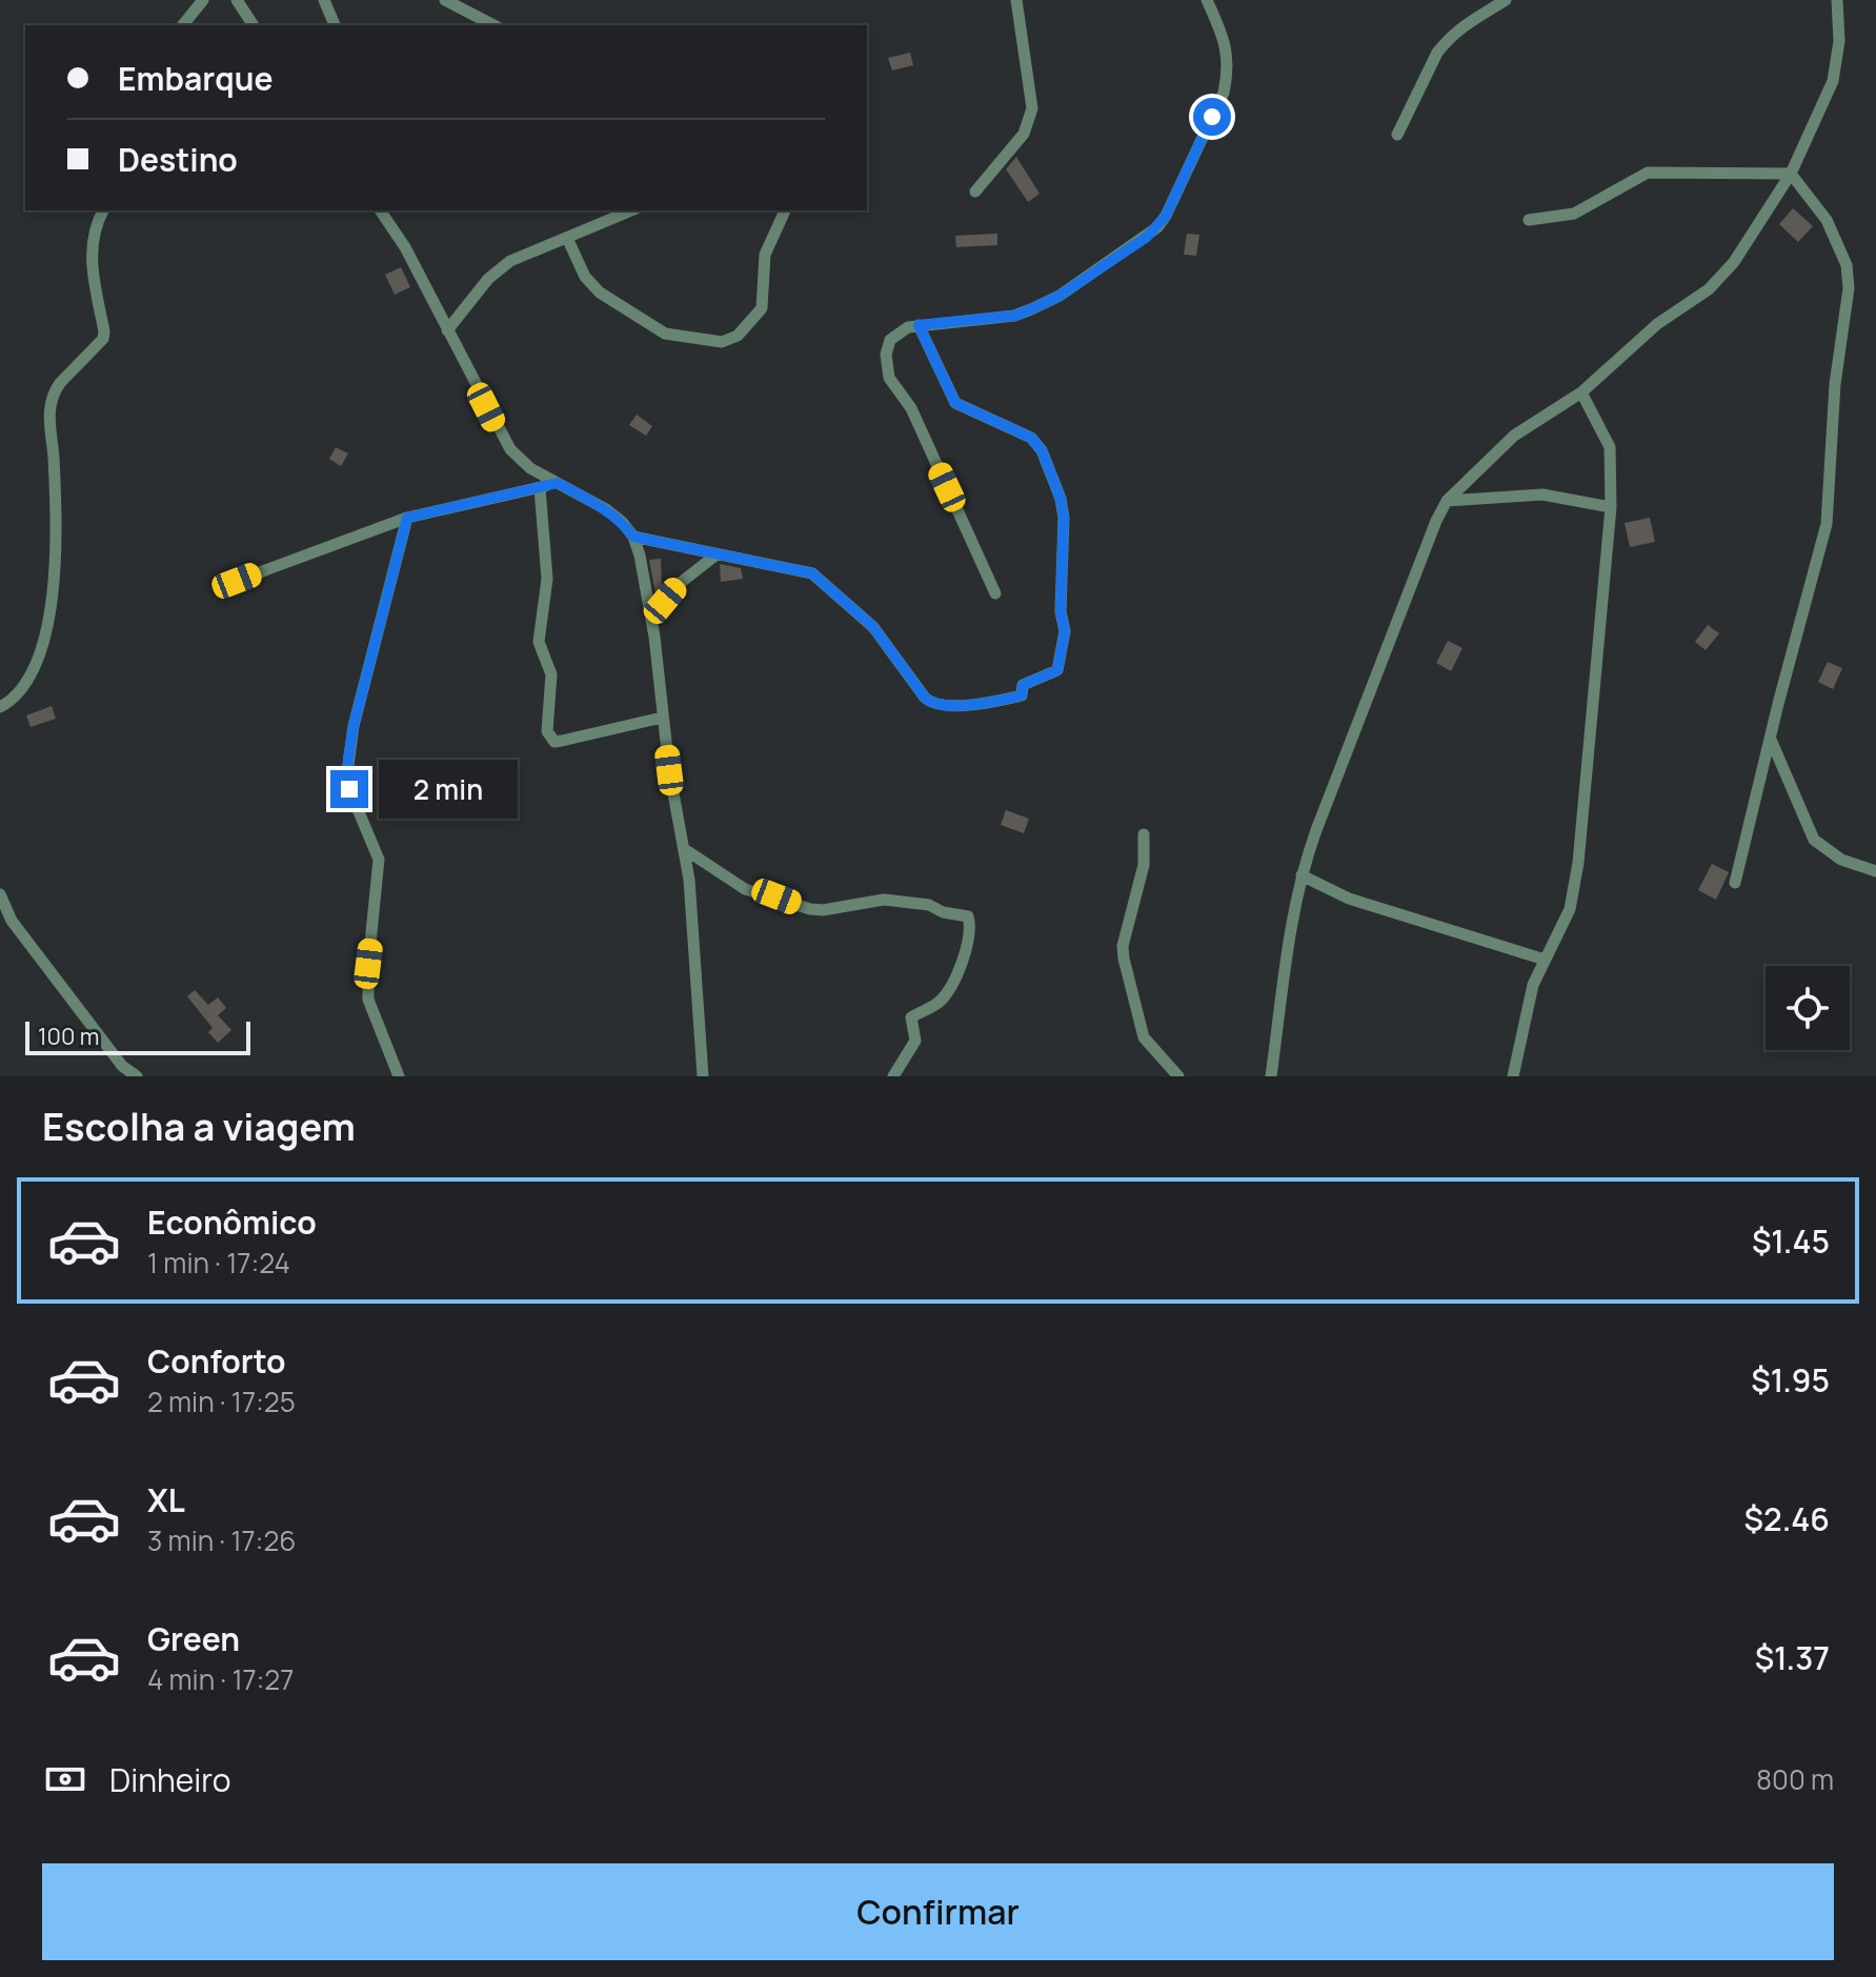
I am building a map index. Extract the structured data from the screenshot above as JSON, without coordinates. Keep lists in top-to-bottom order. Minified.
{"scale_bar":"100 m","page":{"banner":["Embarque","Destino"],"bubble":"2 min","scale":"100 m","heading":"Escolha a viagem","list":[{"name":"Econômico","note":"1 min · 17:24","value":"$1.45"},{"name":"Conforto","note":"2 min · 17:25","value":"$1.95"},{"name":"XL","note":"3 min · 17:26","value":"$2.46"},{"name":"Green","note":"4 min · 17:27","value":"$1.37"}],"pay":["Dinheiro","800 m"],"buttons":"Confirmar"}}
